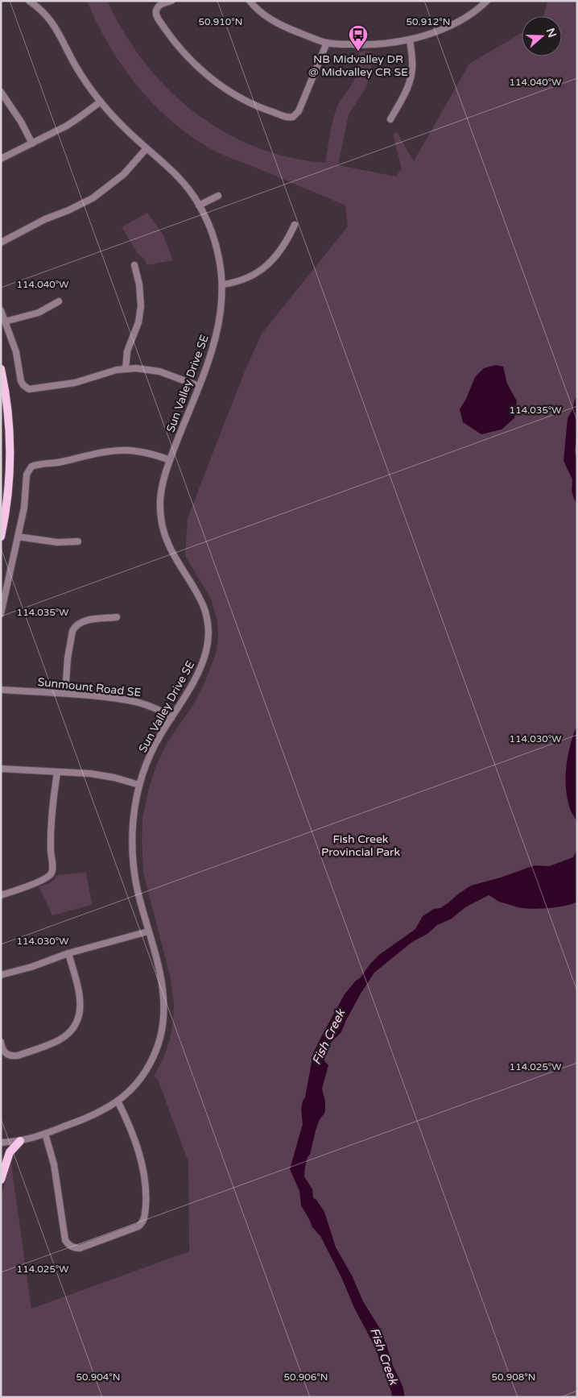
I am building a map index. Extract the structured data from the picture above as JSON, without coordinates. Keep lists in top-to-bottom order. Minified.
{"streets":{"street":["Sun Valley Drive SE","Sunmount Road SE"]},"crossings":[["Sun Valley Drive SE","Sunmount Road SE"]],"water":["Fish Creek"],"parks":["Fish Creek Provincial Park"],"places":{"bus stop":["NB Midvalley DR @ Midvalley CR SE"]},"north":"right","coordinates":["50.910°N","50.912°N","114.040°W","114.035°W","114.030°W","114.025°W","50.904°N","50.906°N","50.908°N"]}
